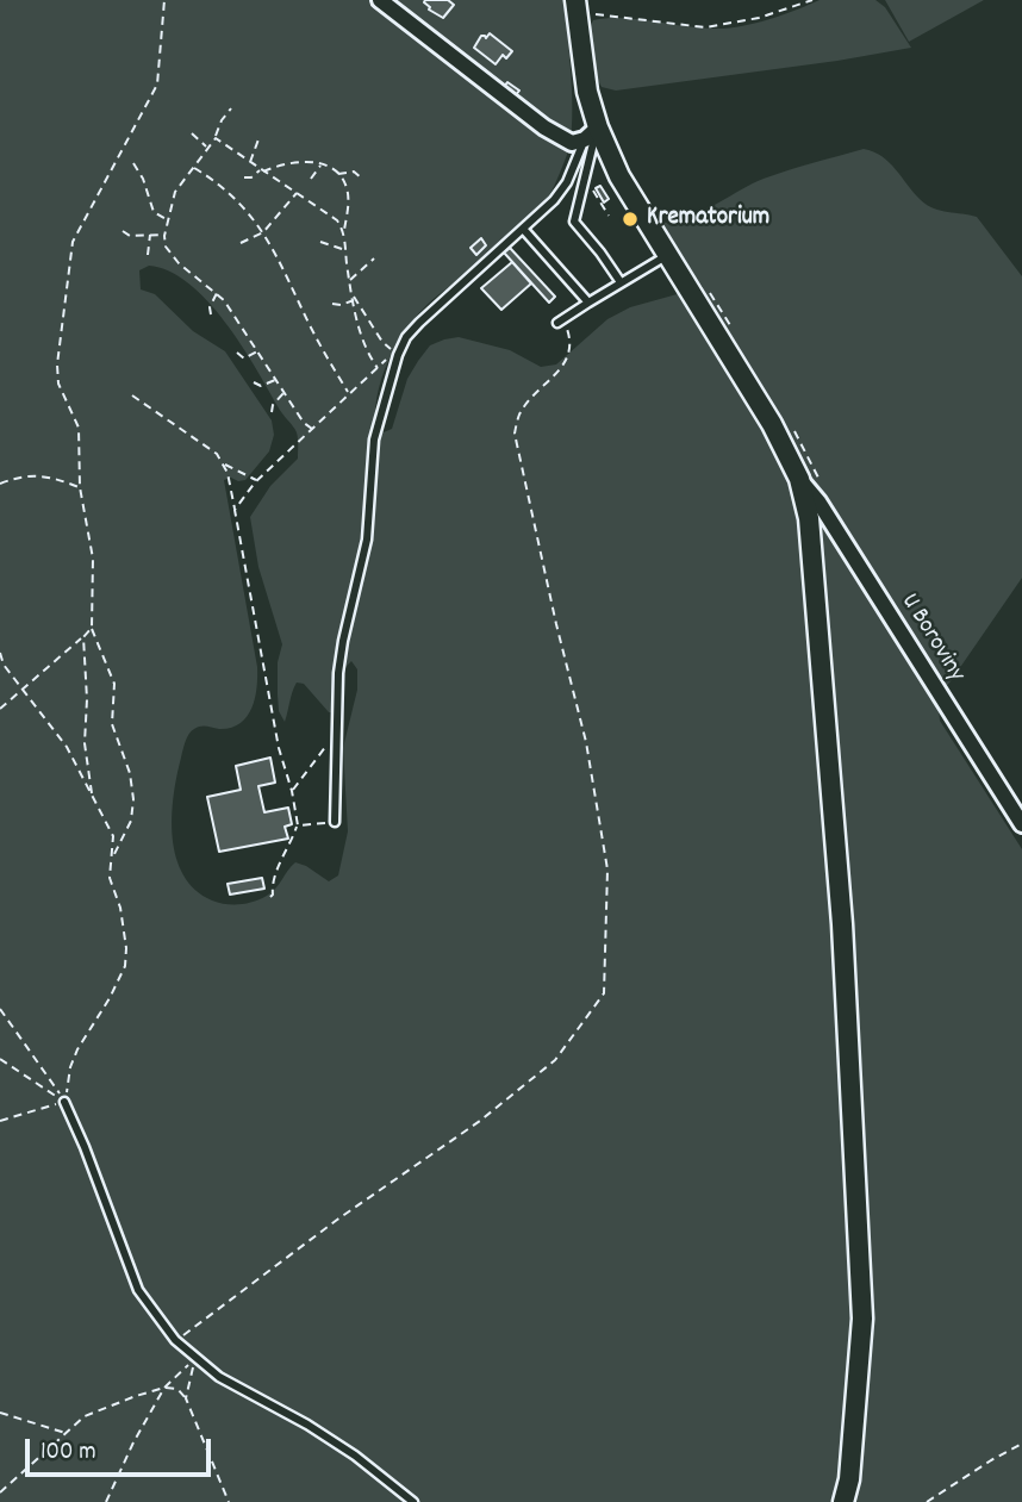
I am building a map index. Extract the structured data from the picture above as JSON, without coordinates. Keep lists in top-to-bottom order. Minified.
{"streets":{"street":["U Boroviny"]},"places":["Krematorium"],"scale_bar":"100 m"}
